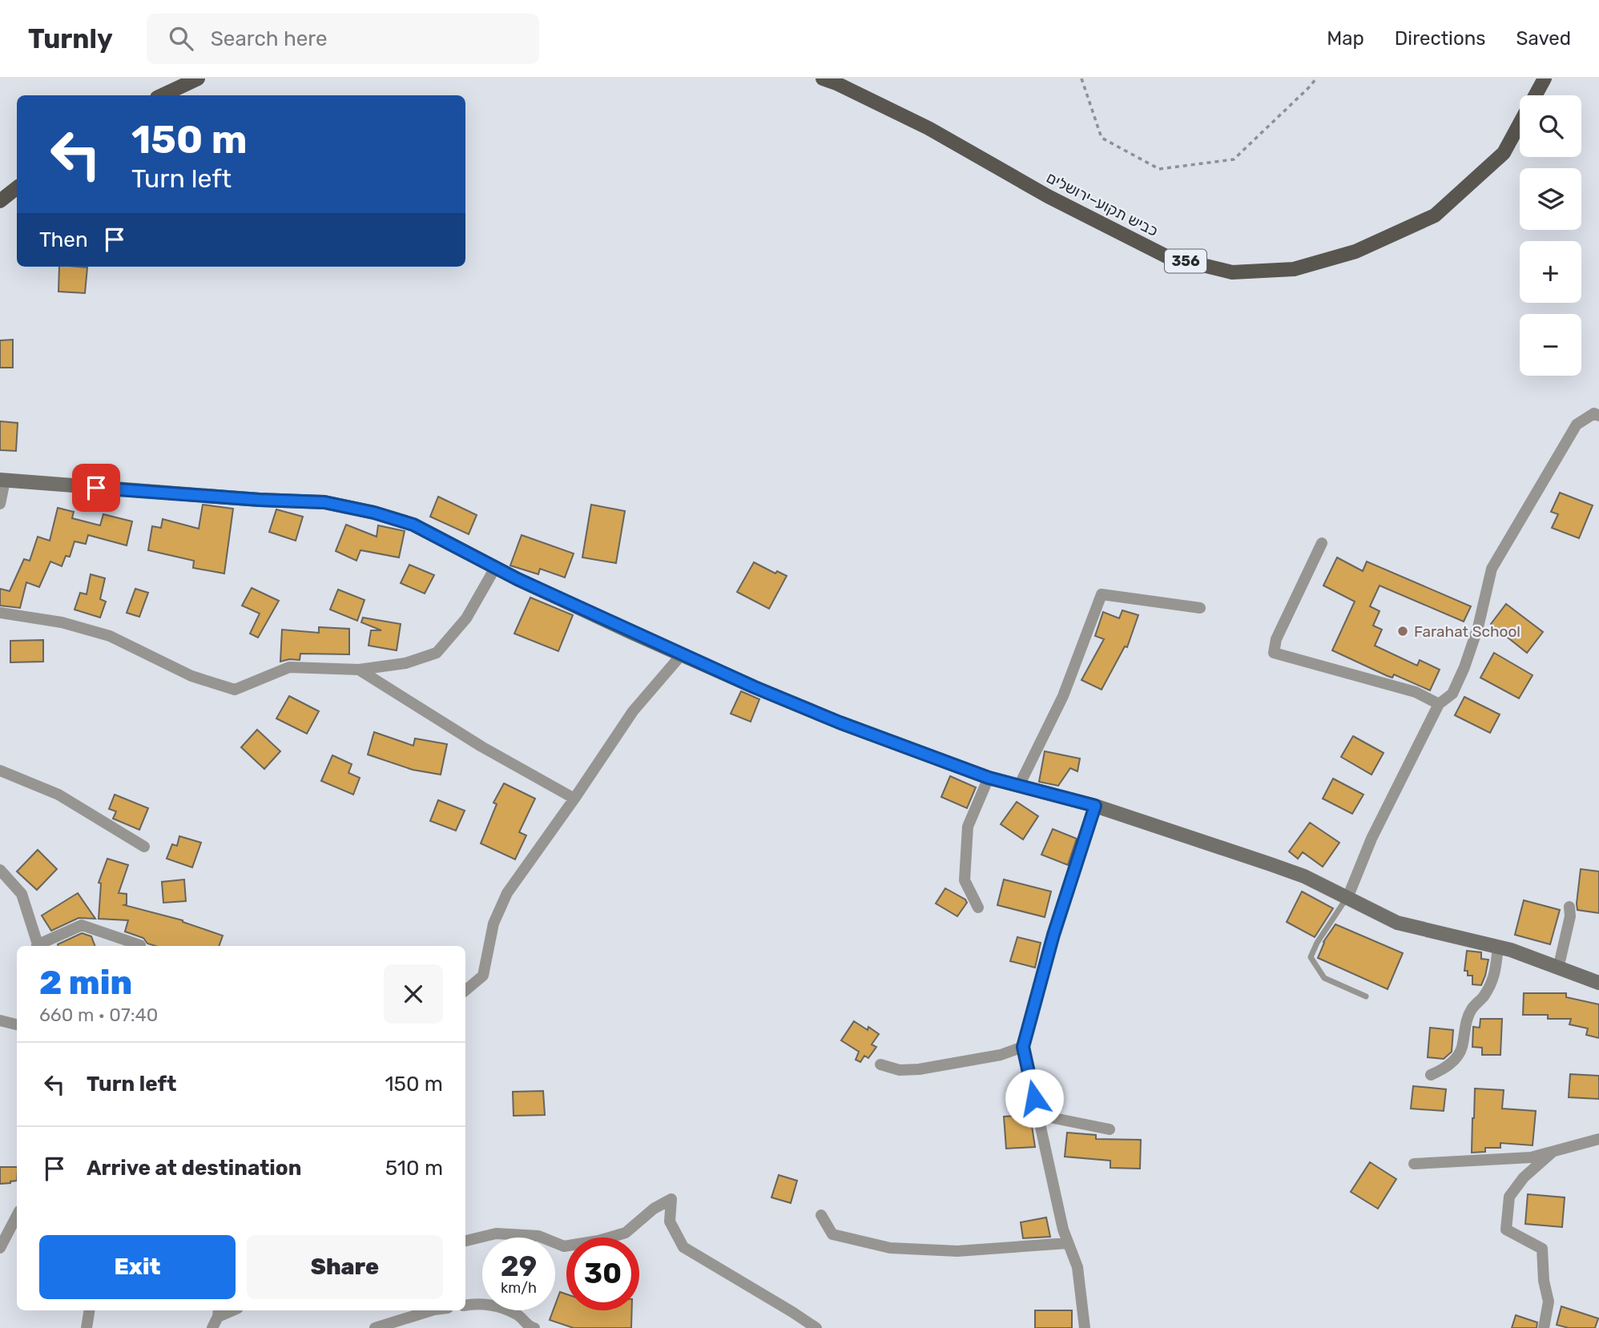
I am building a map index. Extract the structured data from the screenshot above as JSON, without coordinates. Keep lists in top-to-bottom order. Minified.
{"streets":{"main road":["כביש תקוע–ירושלים","356"]},"places":["Farahat School"],"page":{"header":"Turnly","search":"Search here","nav":["Map","Directions","Saved"],"map_buttons":["+","−"],"turn":["150 m","Turn left"],"then":"Then","heading":["2 min","660 m · 07:40"],"list":[{"name":"Turn left","value":"150 m"},{"name":"Arrive at destination","value":"510 m"}],"buttons":["Exit","Share"],"speed":"29 km/h","limit":"30"}}
